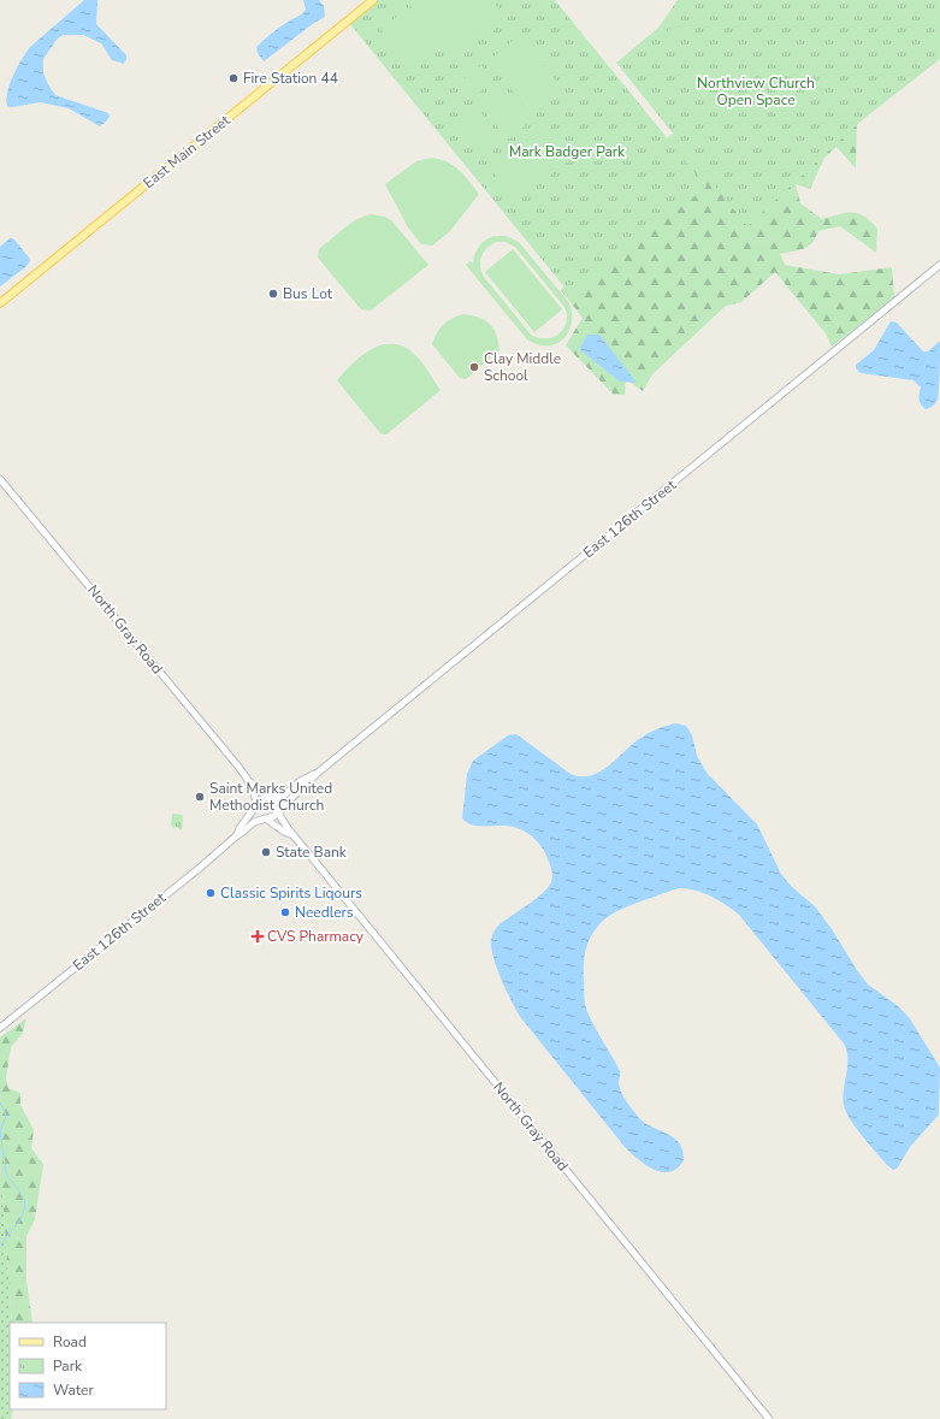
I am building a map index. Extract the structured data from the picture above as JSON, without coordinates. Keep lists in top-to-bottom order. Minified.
{"streets":{"main road":["East Main Street"],"street":["East 126th Street","North Gray Road"]},"crossings":[["East 126th Street","North Gray Road"]],"parks":["Northview Church Open Space","Mark Badger Park"],"places":{"other":["Fire Station 44","Bus Lot","Clay Middle School","Saint Marks United Methodist Church","State Bank","Classic Spirits Liqours","Needlers"],"health":["CVS Pharmacy"]},"legend":["Road","Park","Water"]}
